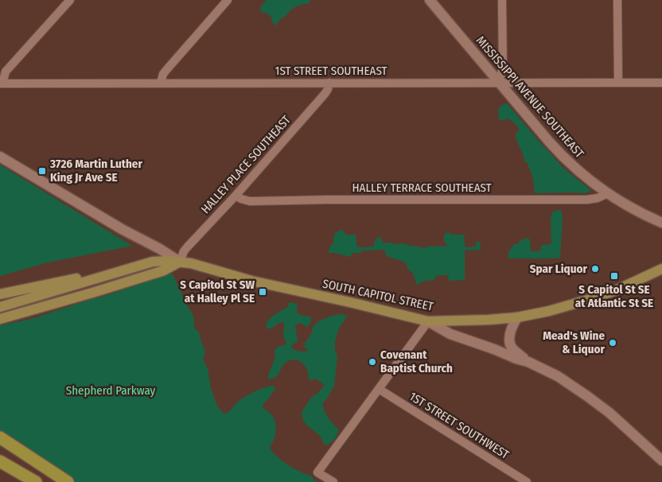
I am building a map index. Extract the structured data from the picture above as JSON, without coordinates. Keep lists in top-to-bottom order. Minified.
{"streets":{"main road":["MISSISSIPPI AVENUE SOUTHEAST","SOUTH CAPITOL STREET"],"street":["1ST STREET SOUTHEAST","HALLEY PLACE SOUTHEAST","HALLEY TERRACE SOUTHEAST","1ST STREET SOUTHWEST"]},"crossings":[["1ST STREET SOUTHEAST","MISSISSIPPI AVENUE SOUTHEAST"],["1ST STREET SOUTHEAST","HALLEY PLACE SOUTHEAST"],["MISSISSIPPI AVENUE SOUTHEAST","HALLEY TERRACE SOUTHEAST"],["HALLEY PLACE SOUTHEAST","HALLEY TERRACE SOUTHEAST"],["HALLEY PLACE SOUTHEAST","SOUTH CAPITOL STREET"]],"parks":["Shepherd Parkway"],"places":{"transit":["3726 Martin Luther King Jr Ave SE","S Capitol St SE at Atlantic St SE","S Capitol St SW at Halley Pl SE"],"other":["Spar Liquor","Mead's Wine & Liquor","Covenant Baptist Church"]}}
